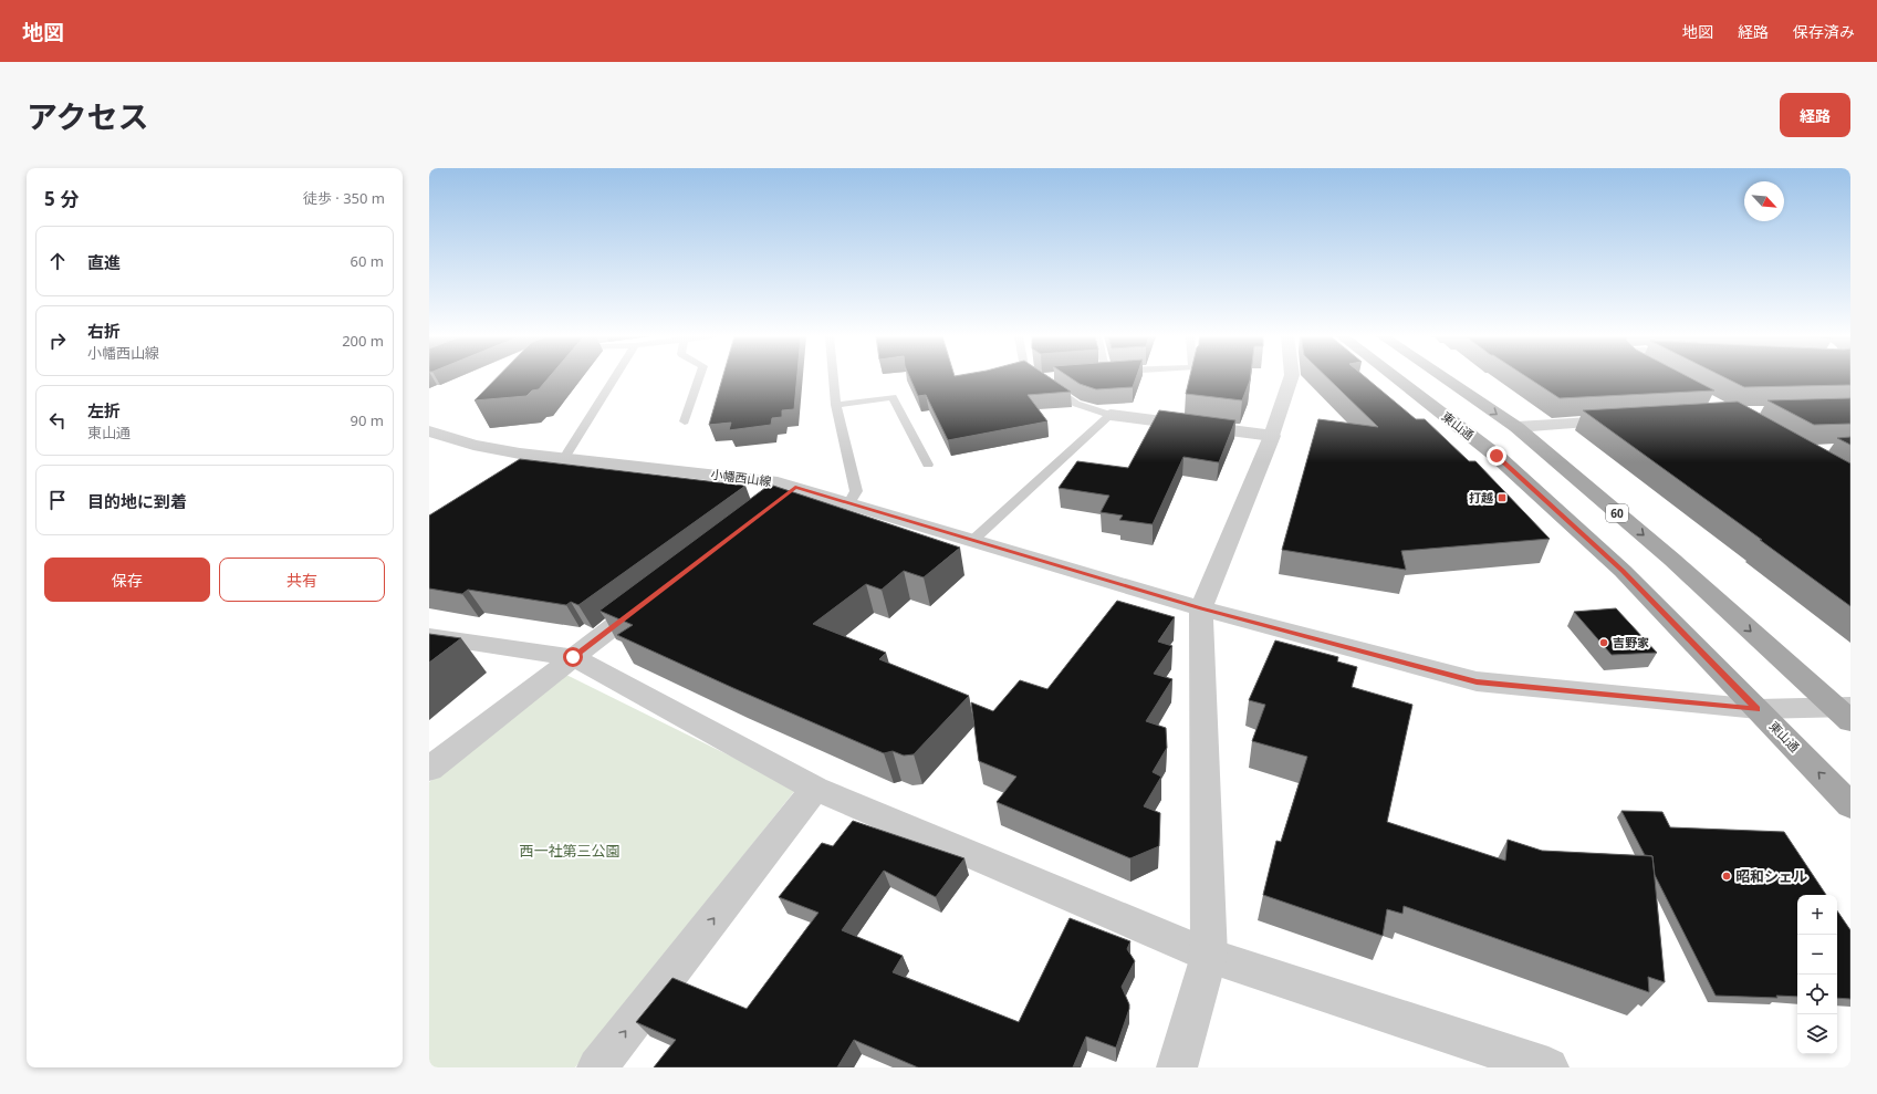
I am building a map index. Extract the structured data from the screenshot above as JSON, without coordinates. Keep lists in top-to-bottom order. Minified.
{"streets":{"main road":["東山通","60"],"street":["小幡西山線"]},"crossings":[["東山通","小幡西山線"],["小幡西山線","60"]],"parks":["西一社第三公園"],"places":{"transit":["打越"],"other":["吉野家","昭和シェル"]},"north":"bottom right","page":{"header":"地図","nav":["地図","経路","保存済み"],"title":"アクセス","buttons":["経路",["保存","共有"]],"heading":["5 分","徒歩 · 350 m"],"list":[["直進","60 m"],["右折","小幡西山線","200 m"],["左折","東山通","90 m"],"目的地に到着"],"map_buttons":["+","−"]}}
